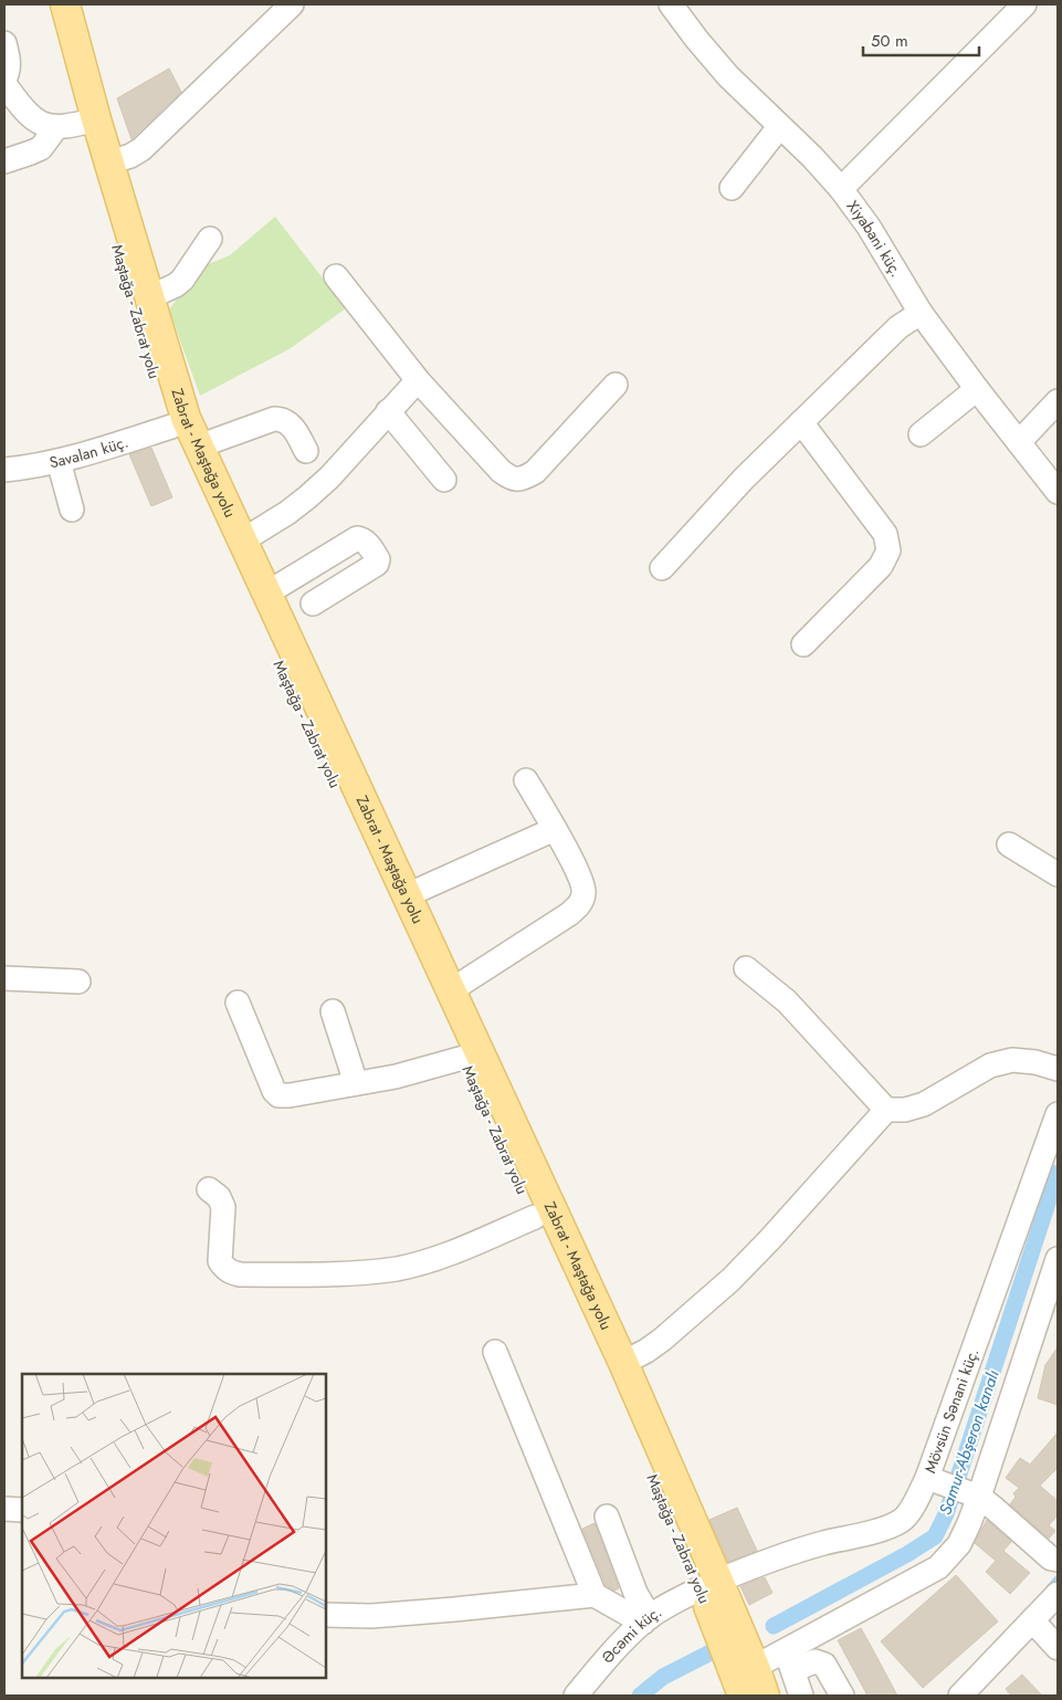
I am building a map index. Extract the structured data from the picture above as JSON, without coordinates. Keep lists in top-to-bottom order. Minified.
{"streets":{"main road":["Maştağa - Zabrat yolu","Zabrat - Maştağa yolu"],"street":["Xiyabani küç.","Savalan küç.","Mövsün Sənani küç.","Əcəmi küç."]},"crossings":[["Maştağa - Zabrat yolu","Savalan küç."],["Maştağa - Zabrat yolu","Zabrat - Maştağa yolu"],["Maştağa - Zabrat yolu","Mövsün Sənani küç."],["Maştağa - Zabrat yolu","Əcəmi küç."],["Zabrat - Maştağa yolu","Mövsün Sənani küç."],["Zabrat - Maştağa yolu","Əcəmi küç."],["Mövsün Sənani küç.","Əcəmi küç."]],"water":["Samur-Abşeron kanalı"],"scale_bar":"50 m"}
